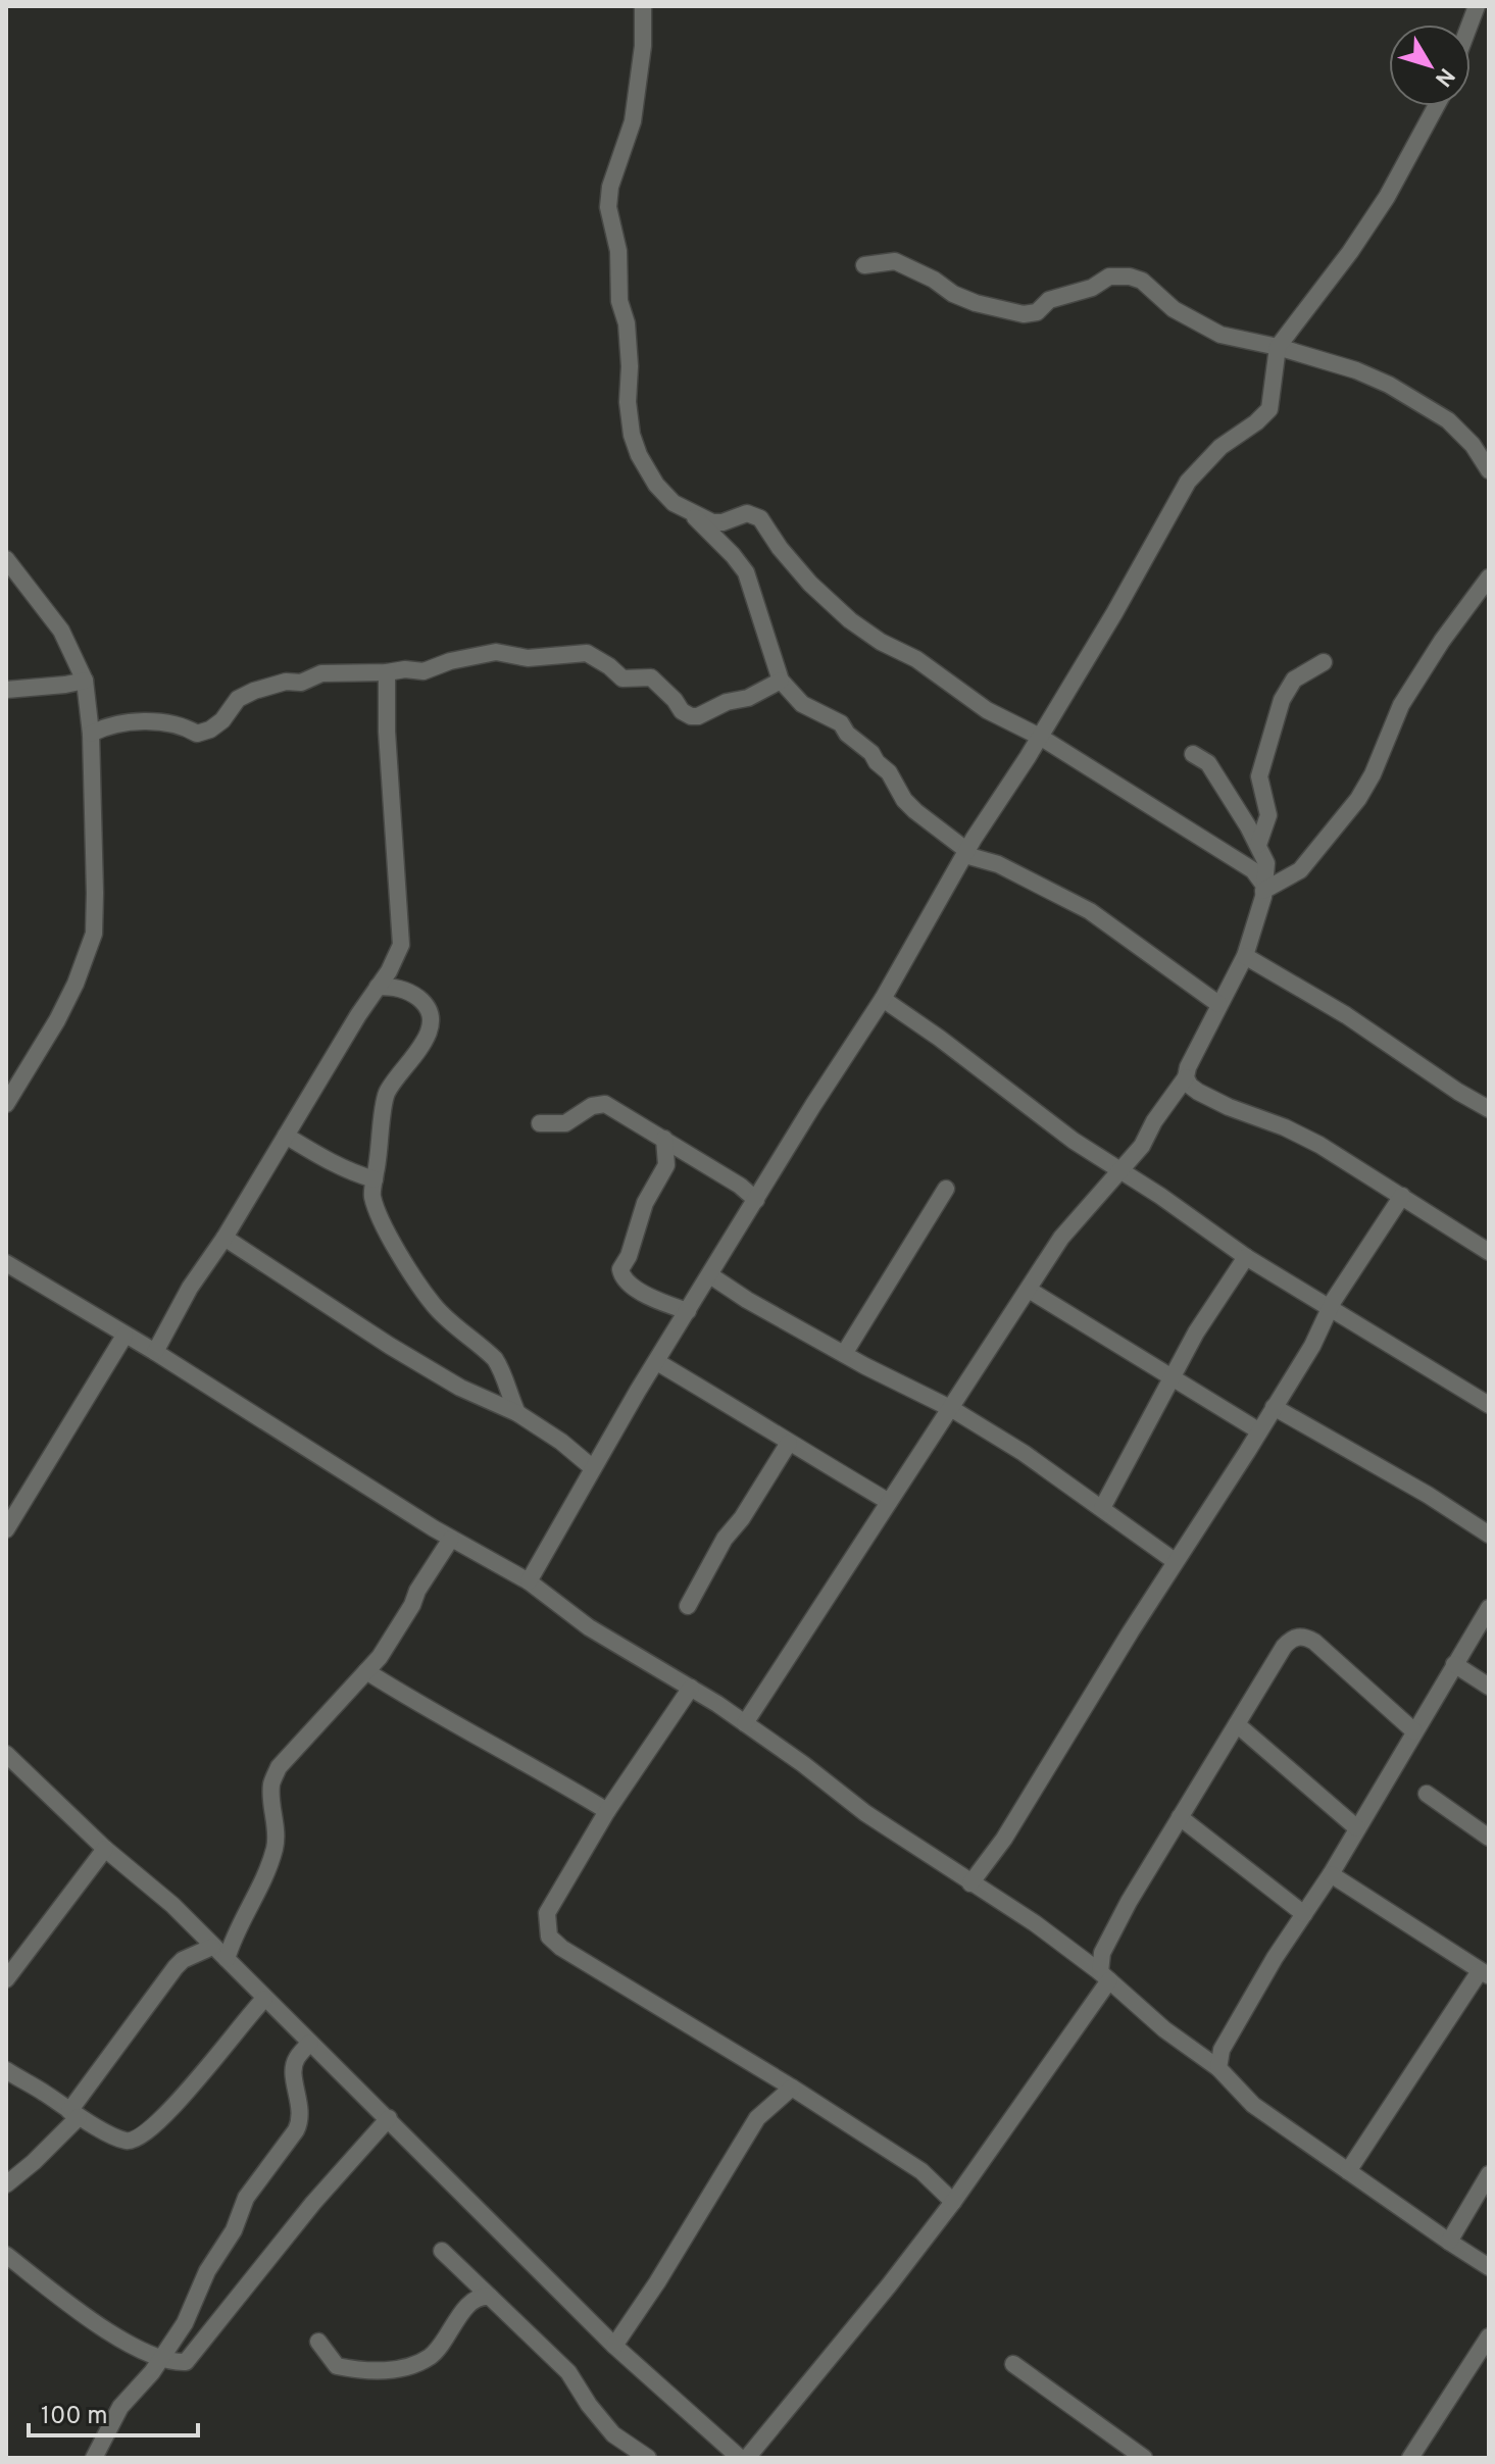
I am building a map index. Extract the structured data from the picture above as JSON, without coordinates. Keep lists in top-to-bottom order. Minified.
{"scale_bar":"100 m","north":"bottom right"}
